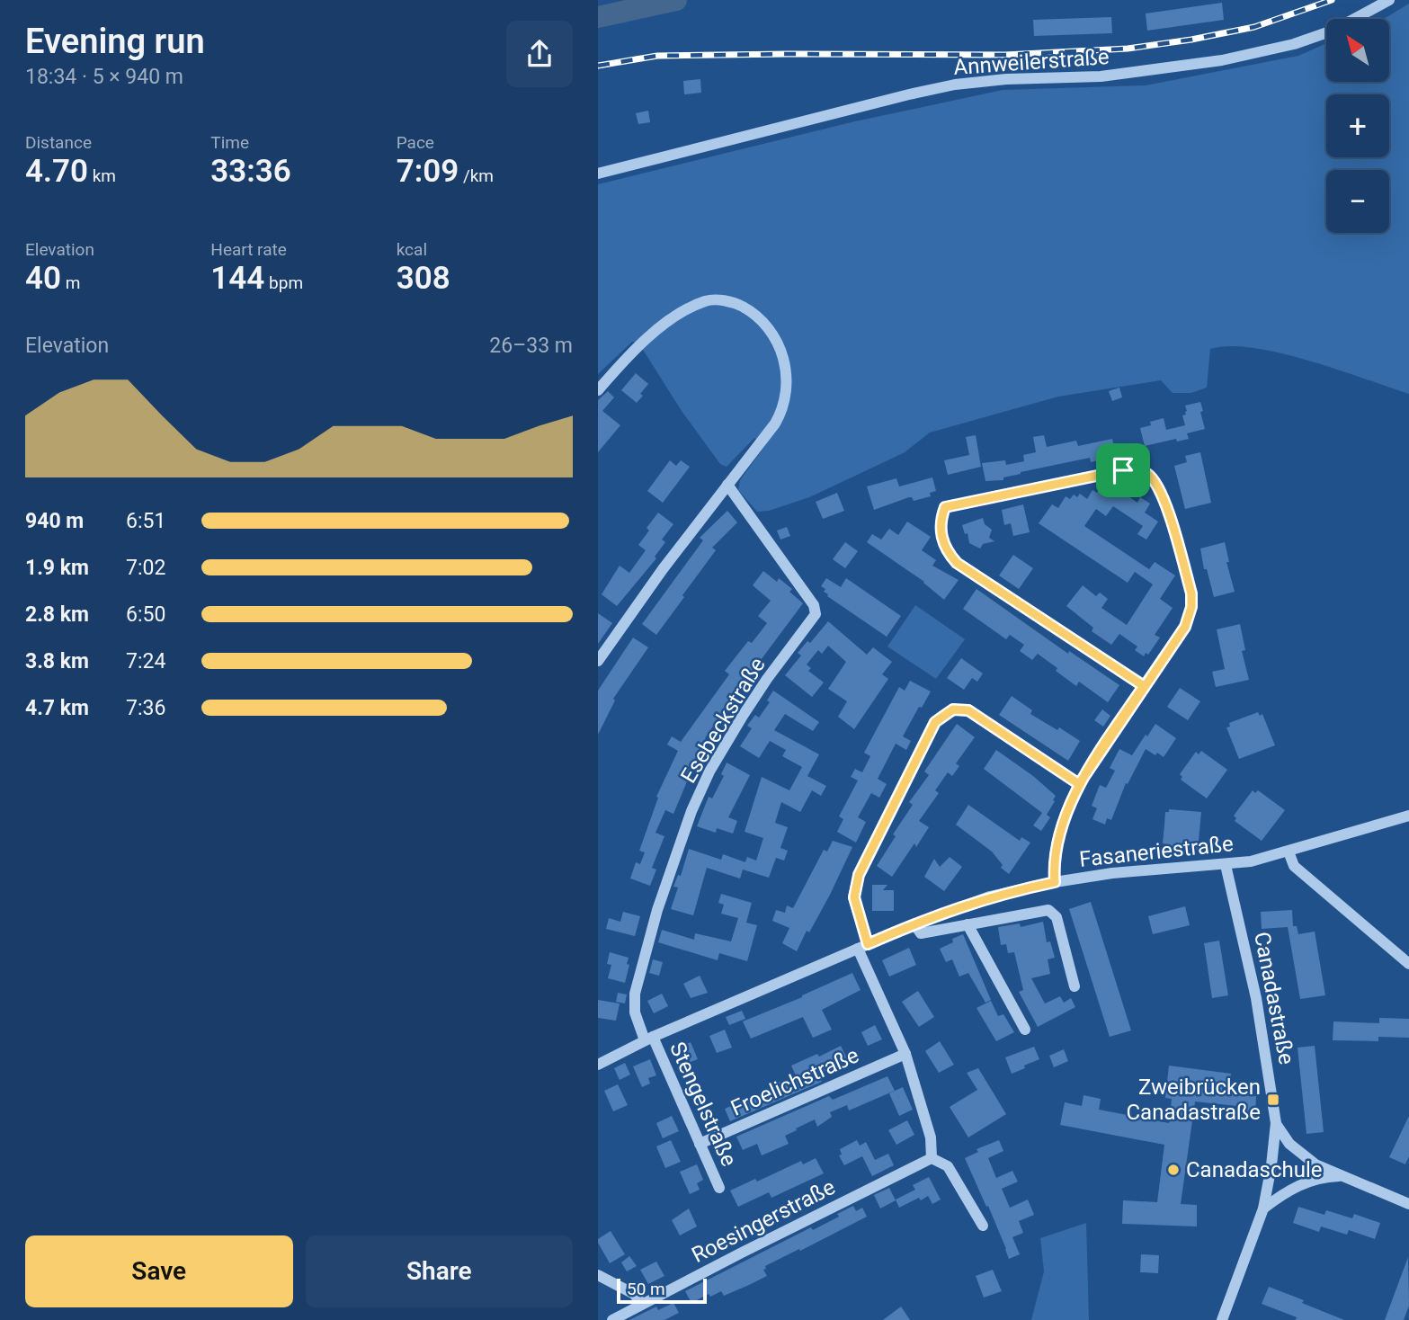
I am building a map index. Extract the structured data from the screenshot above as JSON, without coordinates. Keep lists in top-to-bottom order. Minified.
{"streets":{"street":["Annweilerstraße","Esebeckstraße","Fasaneriestraße","Canadastraße","Froelichstraße","Stengelstraße","Roesingerstraße"]},"crossings":[["Esebeckstraße","Fasaneriestraße"],["Esebeckstraße","Stengelstraße"],["Fasaneriestraße","Canadastraße"],["Fasaneriestraße","Stengelstraße"],["Froelichstraße","Stengelstraße"]],"places":{"transit":["Zweibrücken Canadastraße"],"other":["Canadaschule"]},"scale_bar":"50 m","north":"top left","page":{"heading":["Evening run","18:34 · 5 × 940 m"],"map_buttons":["+","−"],"stats":[["Distance","4.70 km"],["Time","33:36"],["Pace","7:09 /km"],["Elevation","40 m"],["Heart rate","144 bpm"],["kcal","308"]],"chart":["Elevation","26–33 m"],"list":[{"name":"940 m","note":"6:51"},{"name":"1.9 km","note":"7:02"},{"name":"2.8 km","note":"6:50"},{"name":"3.8 km","note":"7:24"},{"name":"4.7 km","note":"7:36"}],"buttons":["Save","Share"],"scale":"50 m"}}
